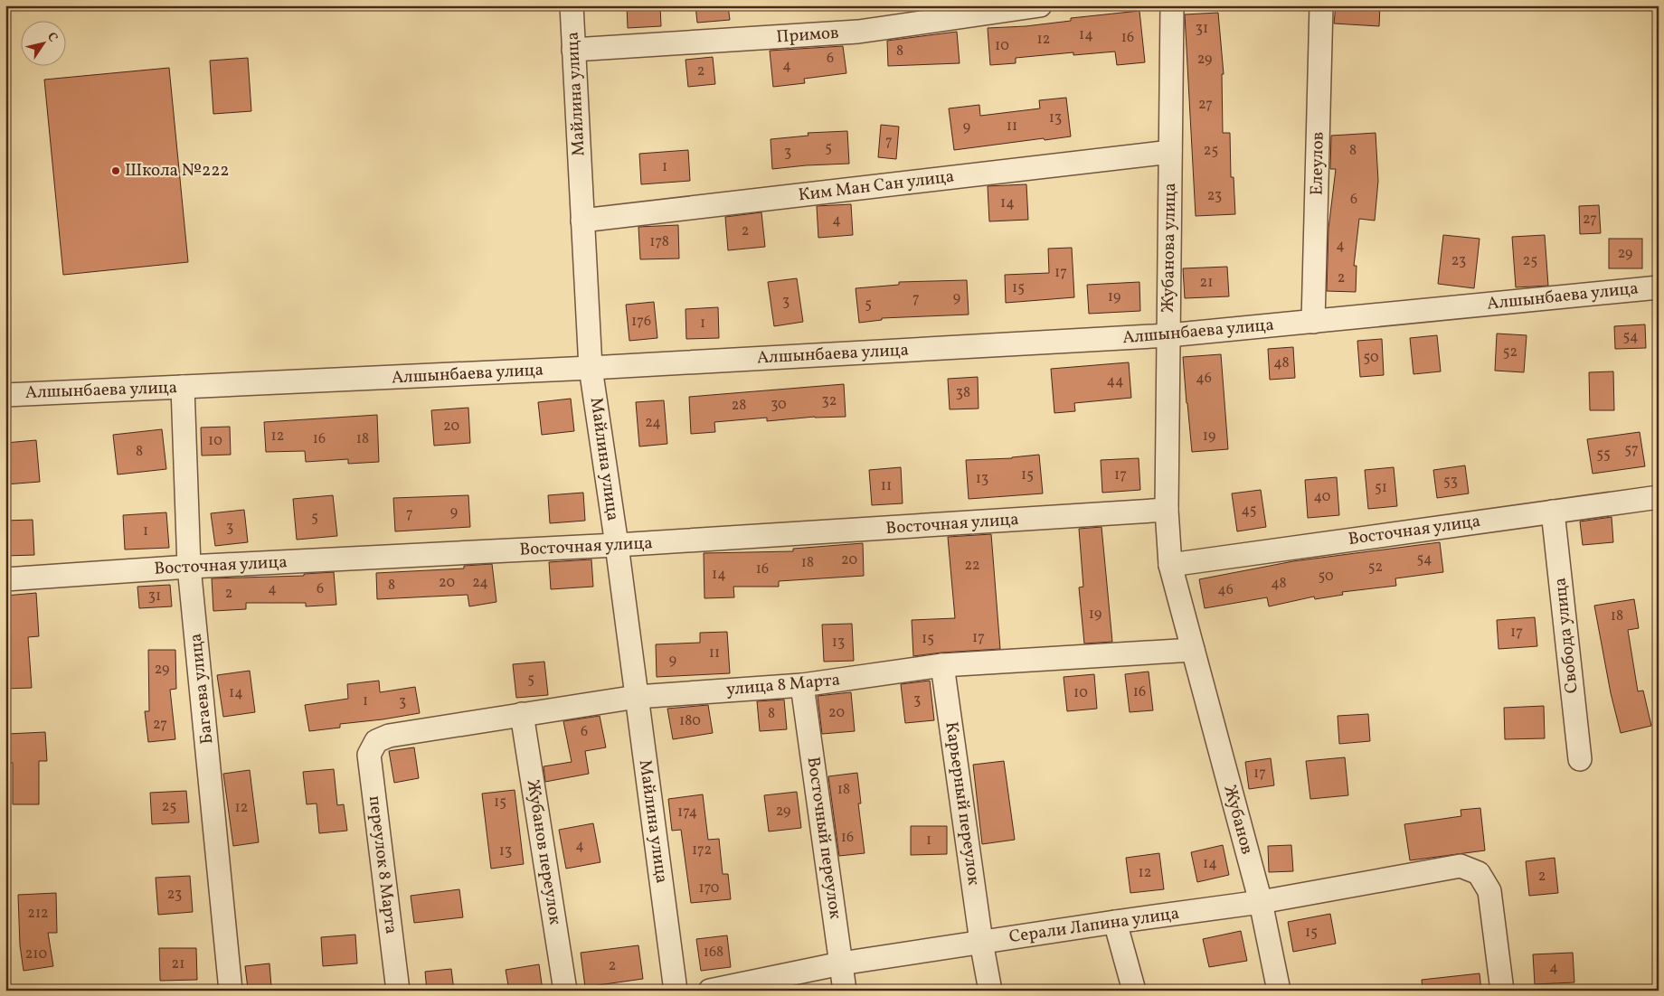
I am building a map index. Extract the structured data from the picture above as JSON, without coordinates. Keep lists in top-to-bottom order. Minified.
{"streets":{"street":["Примов","Майлина улица","Елеулов","Ким Ман Сан улица","Жубанова улица","Алшынбаева улица","Восточная улица","Свобода улица","улица 8 Марта","Багаева улица","Карьерный переулок","Жубанов","Восточный переулок","Жубанов переулок","переулок 8 Марта","Серали Лапина улица"]},"crossings":[["Примов","Майлина улица"],["Майлина улица","Ким Ман Сан улица"],["Майлина улица","Алшынбаева улица"],["Майлина улица","Восточная улица"],["Майлина улица","улица 8 Марта"],["Елеулов","Алшынбаева улица"],["Ким Ман Сан улица","Жубанова улица"],["Жубанова улица","Алшынбаева улица"],["Жубанова улица","Восточная улица"],["Жубанова улица","улица 8 Марта"],["Жубанова улица","Жубанов"],["Алшынбаева улица","Багаева улица"],["Восточная улица","Свобода улица"],["Восточная улица","Багаева улица"],["улица 8 Марта","Карьерный переулок"],["улица 8 Марта","Жубанов"],["улица 8 Марта","Восточный переулок"],["улица 8 Марта","Жубанов переулок"],["улица 8 Марта","переулок 8 Марта"],["Карьерный переулок","Серали Лапина улица"],["Жубанов","Серали Лапина улица"],["Восточный переулок","Серали Лапина улица"]],"places":["Школа №222"],"house_numbers":["31","14","16","12","10","8","6","29","4","2","27","13","11","9","7","5","25","8","3","1","23","6","14","27","4","2","178","4","29","23","25","17","2","21","15","19","9","7","3","5","176","1","54","52","50","48","46","44","38","32","30","28","24","20","12","19","16","18","10","57","8","55","15","17","13","53","11","51","40","45","9","7","5","3","1","54","20","18","22","52","16","14","50","20","24","48","8","4","6","46","2","31","19","18","17","17","15","13","11","9","29","5","16","14","10","3","1","3","20","8","180","27","6","17","18","15","25","12","29","174","16","1","4","172","13","14","12","2","170","23","212","15","168","210","21","2","4"],"north":"top right"}
